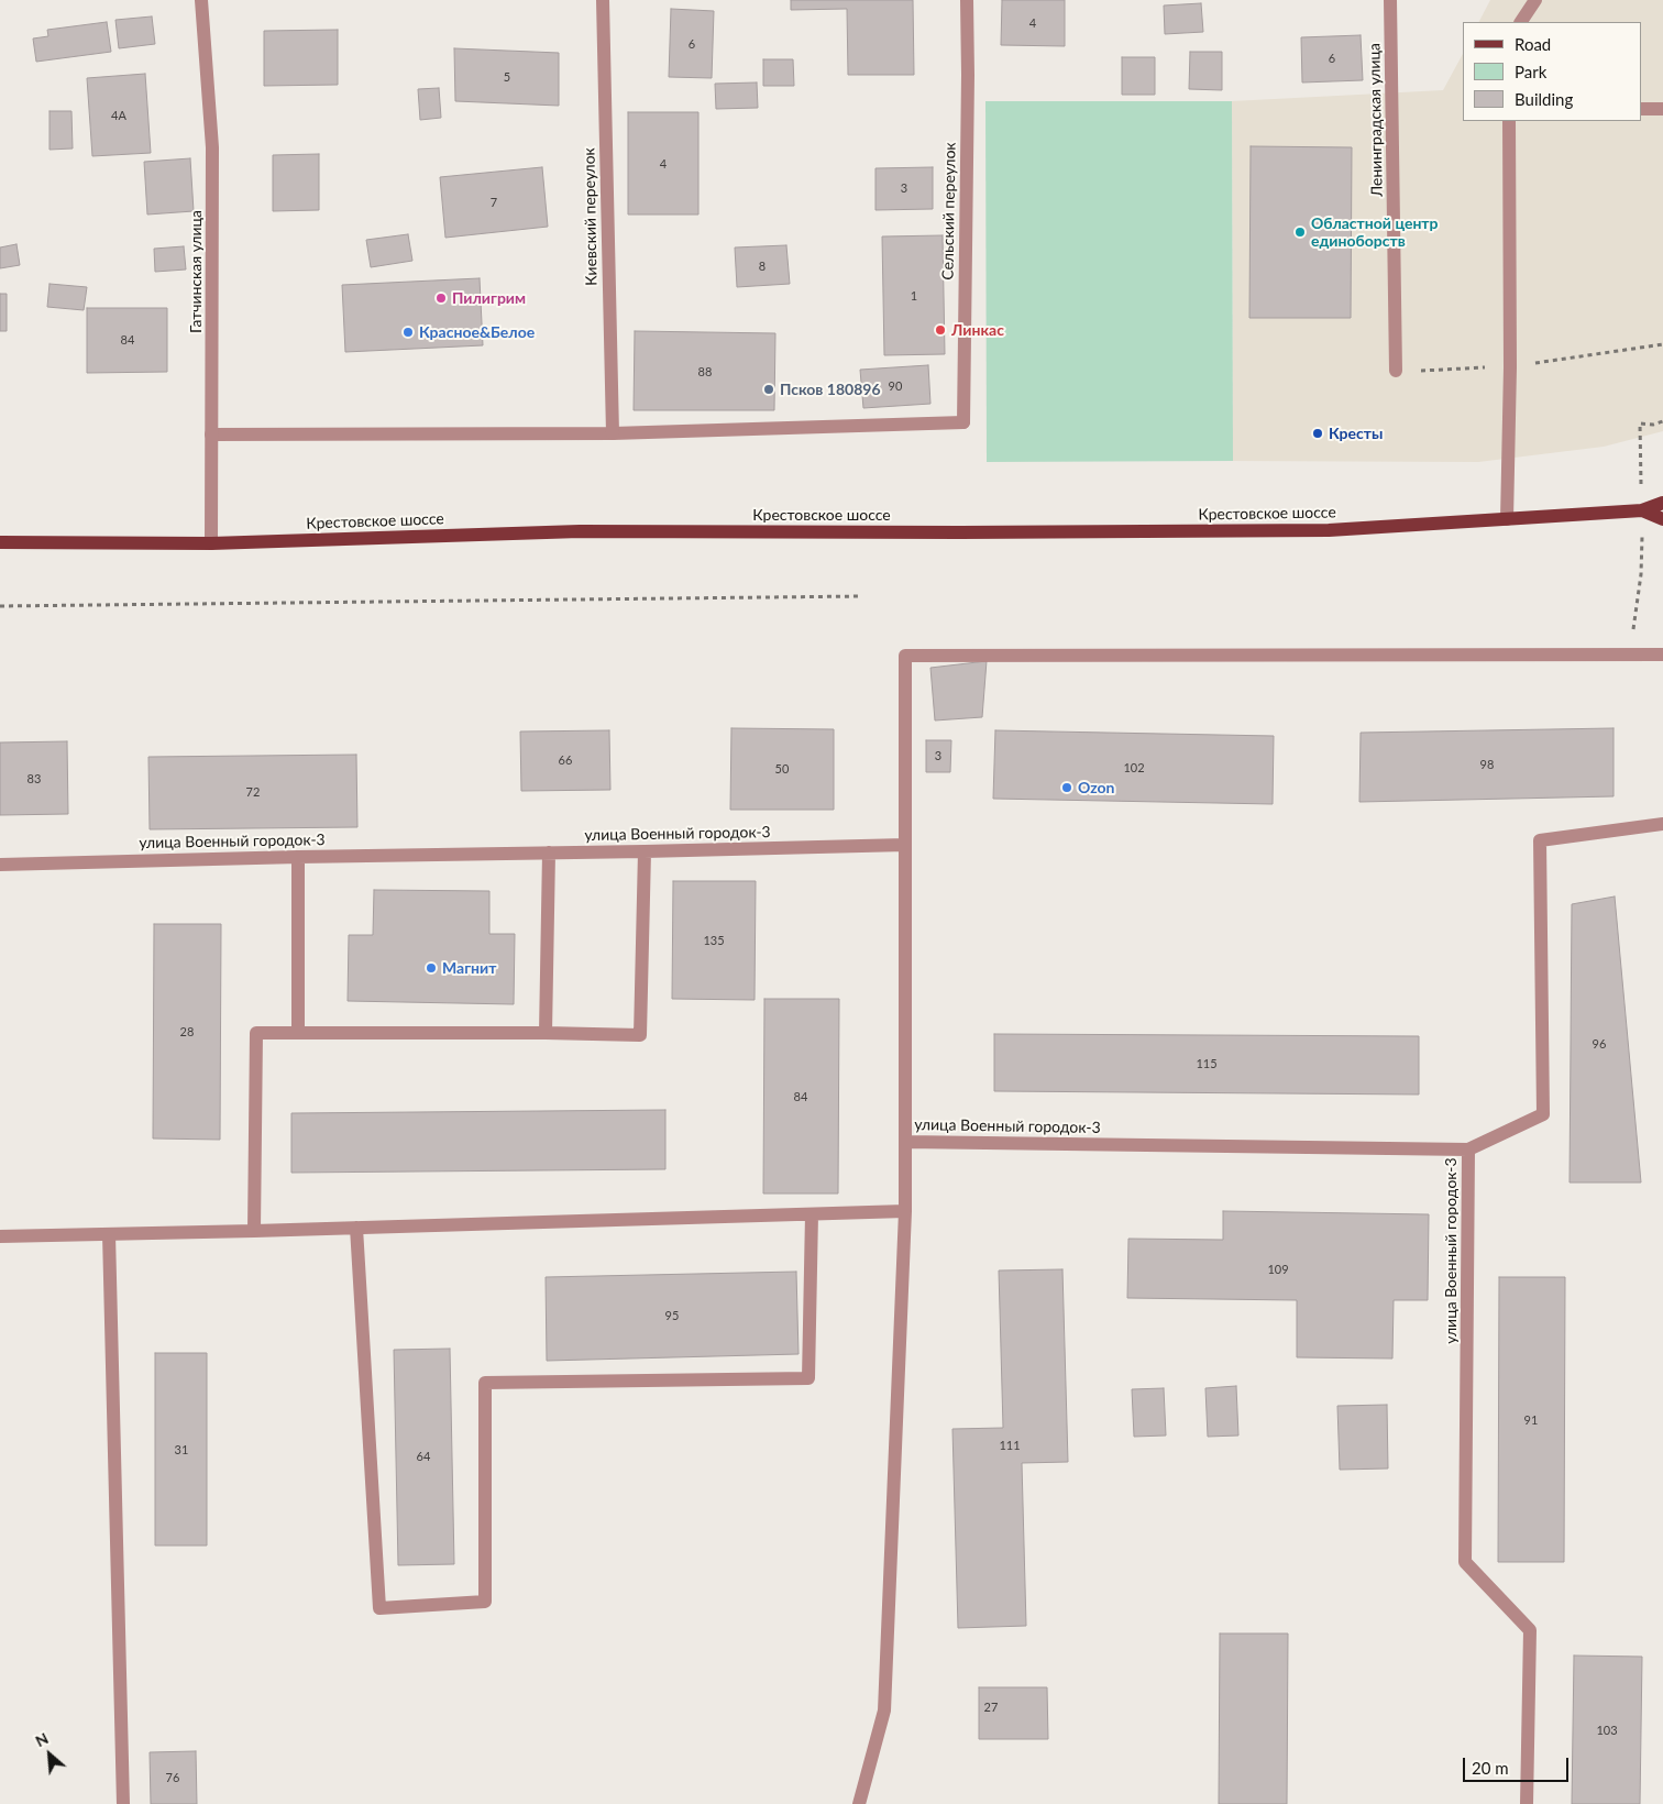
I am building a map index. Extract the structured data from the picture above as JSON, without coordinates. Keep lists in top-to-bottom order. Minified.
{"streets":{"main road":["Крестовское шоссе"],"street":["Ленинградская улица","Сельский переулок","Киевский переулок","Гатчинская улица","улица Военный городок-3"]},"crossings":[["Сельский переулок","Киевский переулок"],["Гатчинская улица","Крестовское шоссе"]],"places":["Областной центр единоборств","Пилигрим","Линкас","Красное&Белое","Псков 180896","Кресты","Ozon","Магнит"],"house_numbers":["4","6","6","5","4А","4","3","7","8","1","84","88","90","3","66","98","102","50","83","72","135","28","96","115","84","109","95","91","111","31","64","27","103","76"],"legend":["Road","Park","Building"],"scale_bar":"20 m","north":"top left"}
